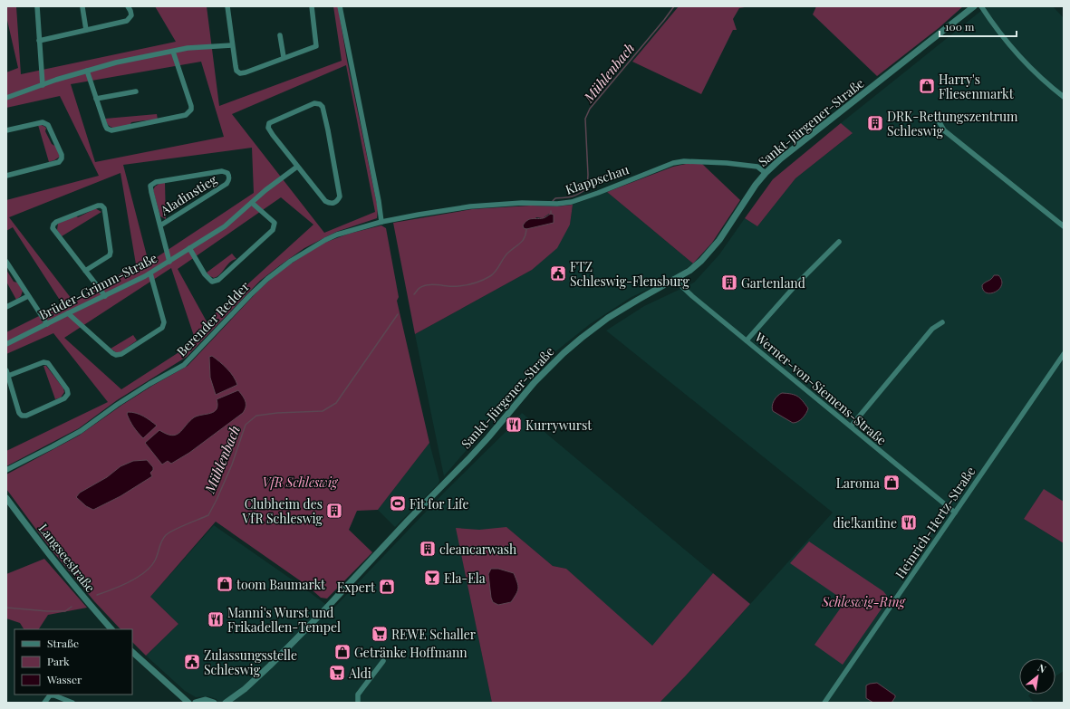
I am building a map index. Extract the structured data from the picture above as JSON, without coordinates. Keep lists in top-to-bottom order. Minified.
{"streets":{"street":["Sankt-Jürgener-Straße","Klappschau","Aladinstieg","Brüder-Grimm-Straße","Berender Redder","Werner-von-Siemens-Straße","Heinrich-Hertz-Straße","Langseestraße"]},"crossings":[["Sankt-Jürgener-Straße","Klappschau"],["Sankt-Jürgener-Straße","Werner-von-Siemens-Straße"],["Klappschau","Berender Redder"],["Aladinstieg","Brüder-Grimm-Straße"],["Werner-von-Siemens-Straße","Heinrich-Hertz-Straße"]],"water":["Mühlenbach"],"parks":["VfR Schleswig","Schleswig-Ring"],"places":{"shop":["Harry's Fliesenmarkt","Laroma","toom Baumarkt","Expert","Getränke Hoffmann"],"building":["DRK-Rettungszentrum Schleswig","Gartenland","Clubheim des VfR Schleswig","cleancarwash"],"public building":["FTZ Schleswig-Flensburg","Zulassungsstelle Schleswig"],"restaurant":["Kurrywurst","die!kantine","Manni's Wurst und Frikadellen-Tempel"],"sports":["Fit for Life"],"bar":["Ela-Ela"],"supermarket":["REWE Schaller","Aldi"]},"legend":["Straße","Park","Wasser"],"scale_bar":"100 m","north":"top right"}
